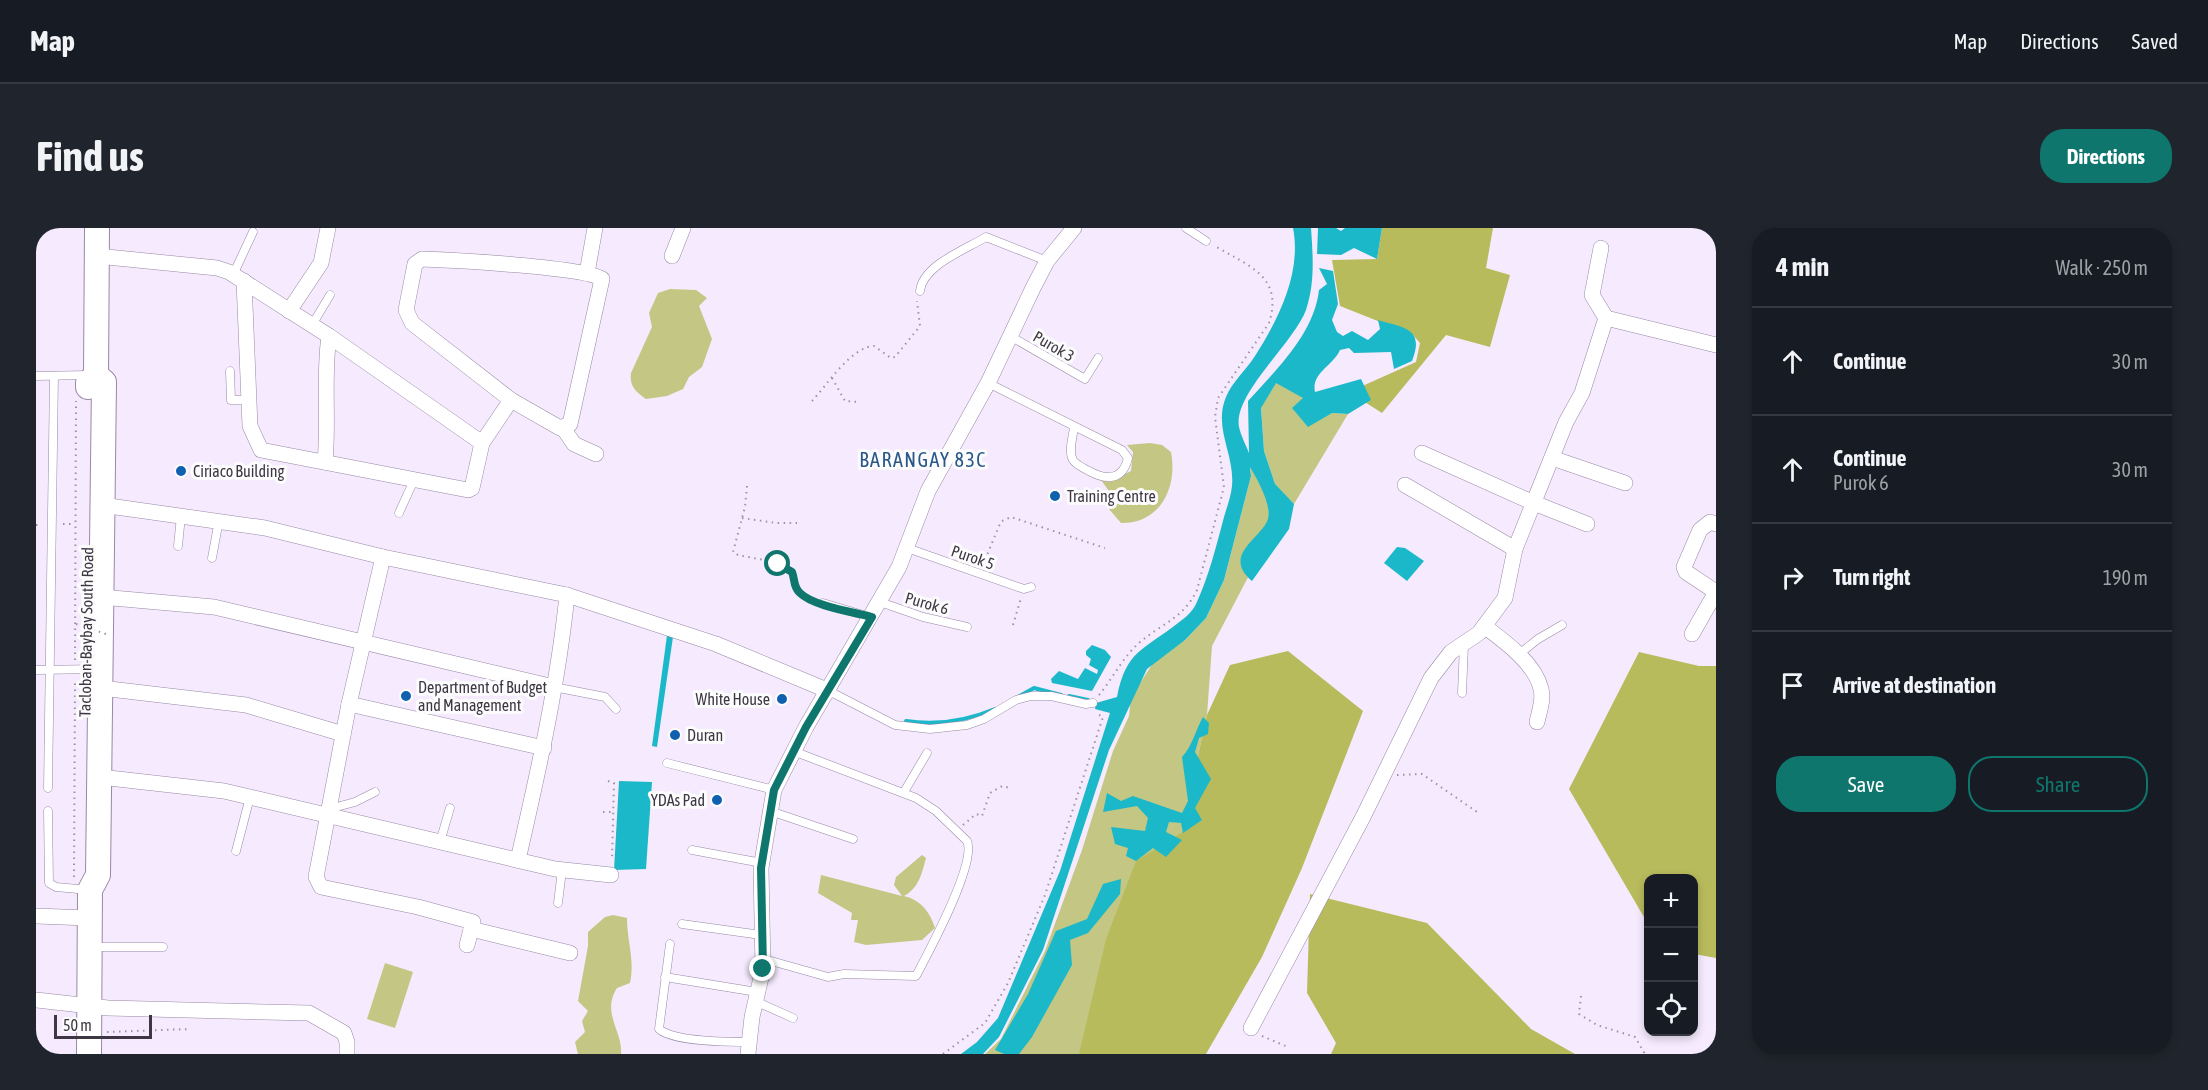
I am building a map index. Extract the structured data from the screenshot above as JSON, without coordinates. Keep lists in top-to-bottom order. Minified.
{"streets":{"main road":["Tacloban-Baybay South Road"],"lane":["Purok 3","Purok 5","Purok 6"]},"districts":["BARANGAY 83C"],"places":["Ciriaco Building","Training Centre","Department of Budget and Management","White House","Duran","YDAs Pad"],"scale_bar":"50 m","page":{"header":"Map","nav":["Map","Directions","Saved"],"buttons":["Directions",["Save","Share"]],"title":"Find us","heading":["4 min","Walk · 250 m"],"list":[["Continue","30 m"],["Continue","Purok 6","30 m"],["Turn right","190 m"],"Arrive at destination"],"map_buttons":["+","−"],"scale":"50 m"}}
